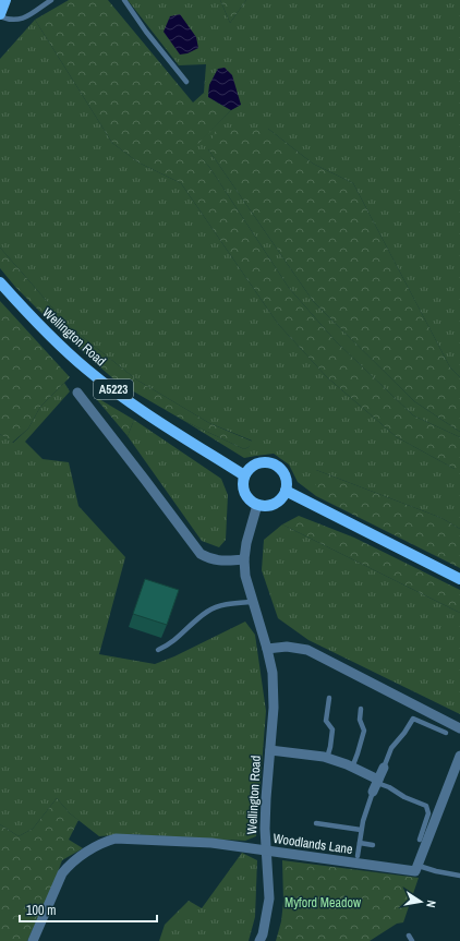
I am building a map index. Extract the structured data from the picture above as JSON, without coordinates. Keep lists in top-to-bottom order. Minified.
{"streets":{"main road":["Wellington Road","A5223"],"street":["Woodlands Lane"]},"crossings":[["Wellington Road","Woodlands Lane"]],"parks":["Myford Meadow"],"scale_bar":"100 m","north":"right"}
